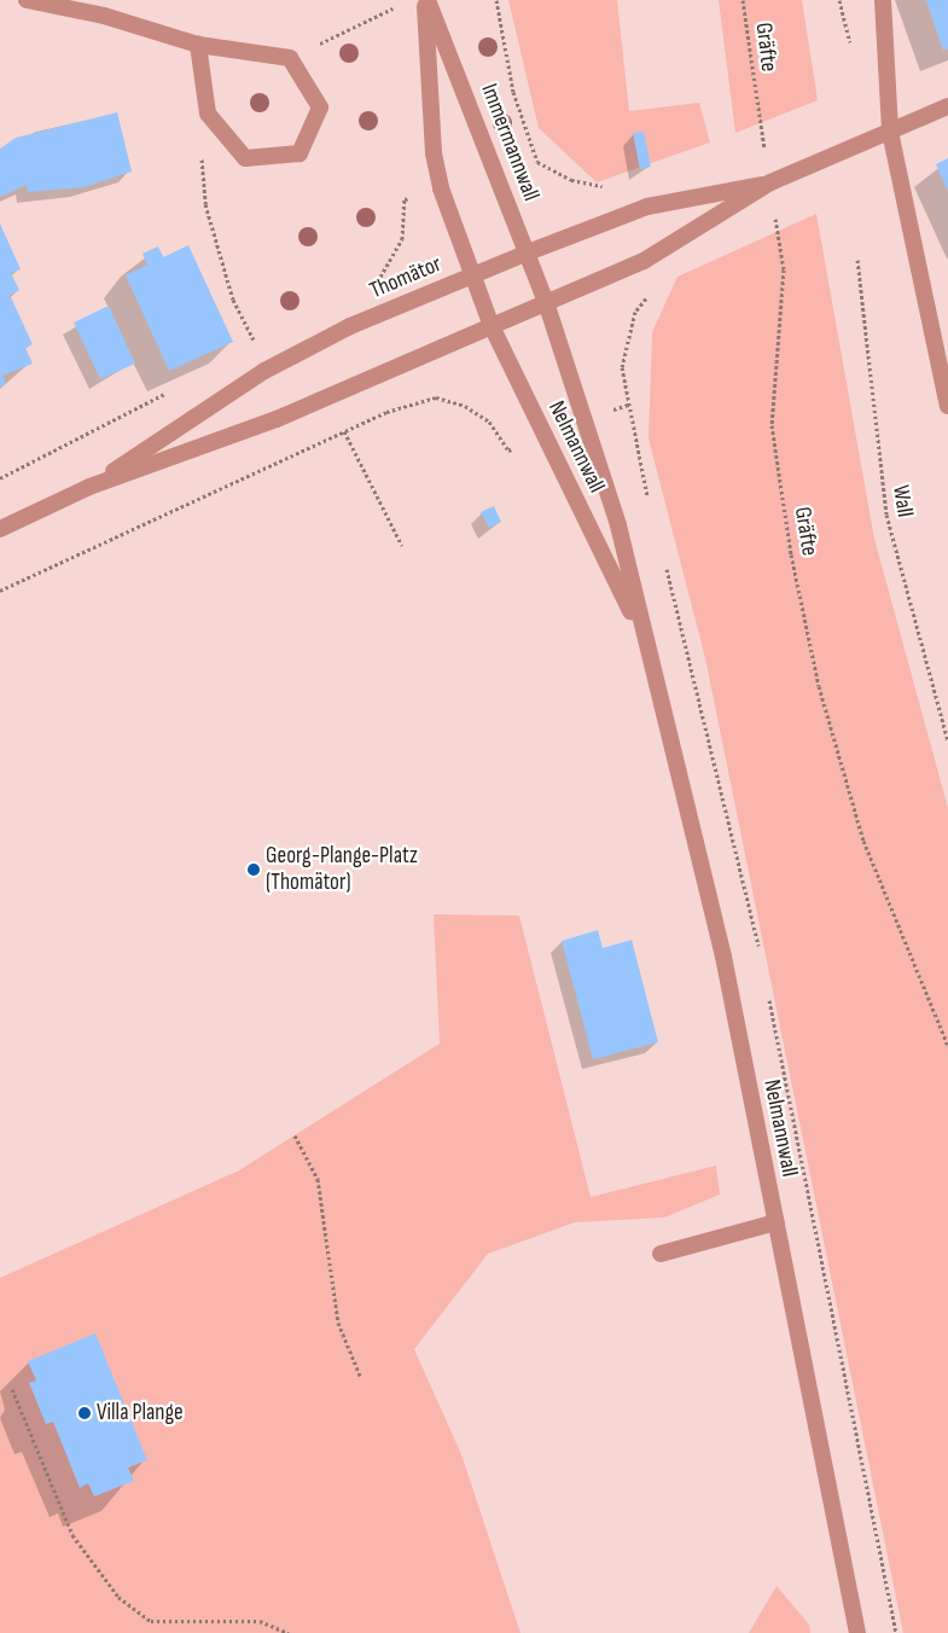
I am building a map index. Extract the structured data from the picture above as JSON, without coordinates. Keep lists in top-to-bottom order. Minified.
{"streets":{"street":["Immermannwall","Thomätor","Nelmannwall"],"path":["Gräfte","Wall"]},"crossings":[["Gräfte","Thomätor"],["Immermannwall","Thomätor"],["Immermannwall","Nelmannwall"],["Thomätor","Nelmannwall"]],"places":["Georg-Plange-Platz (Thomätor)","Villa Plange"]}
